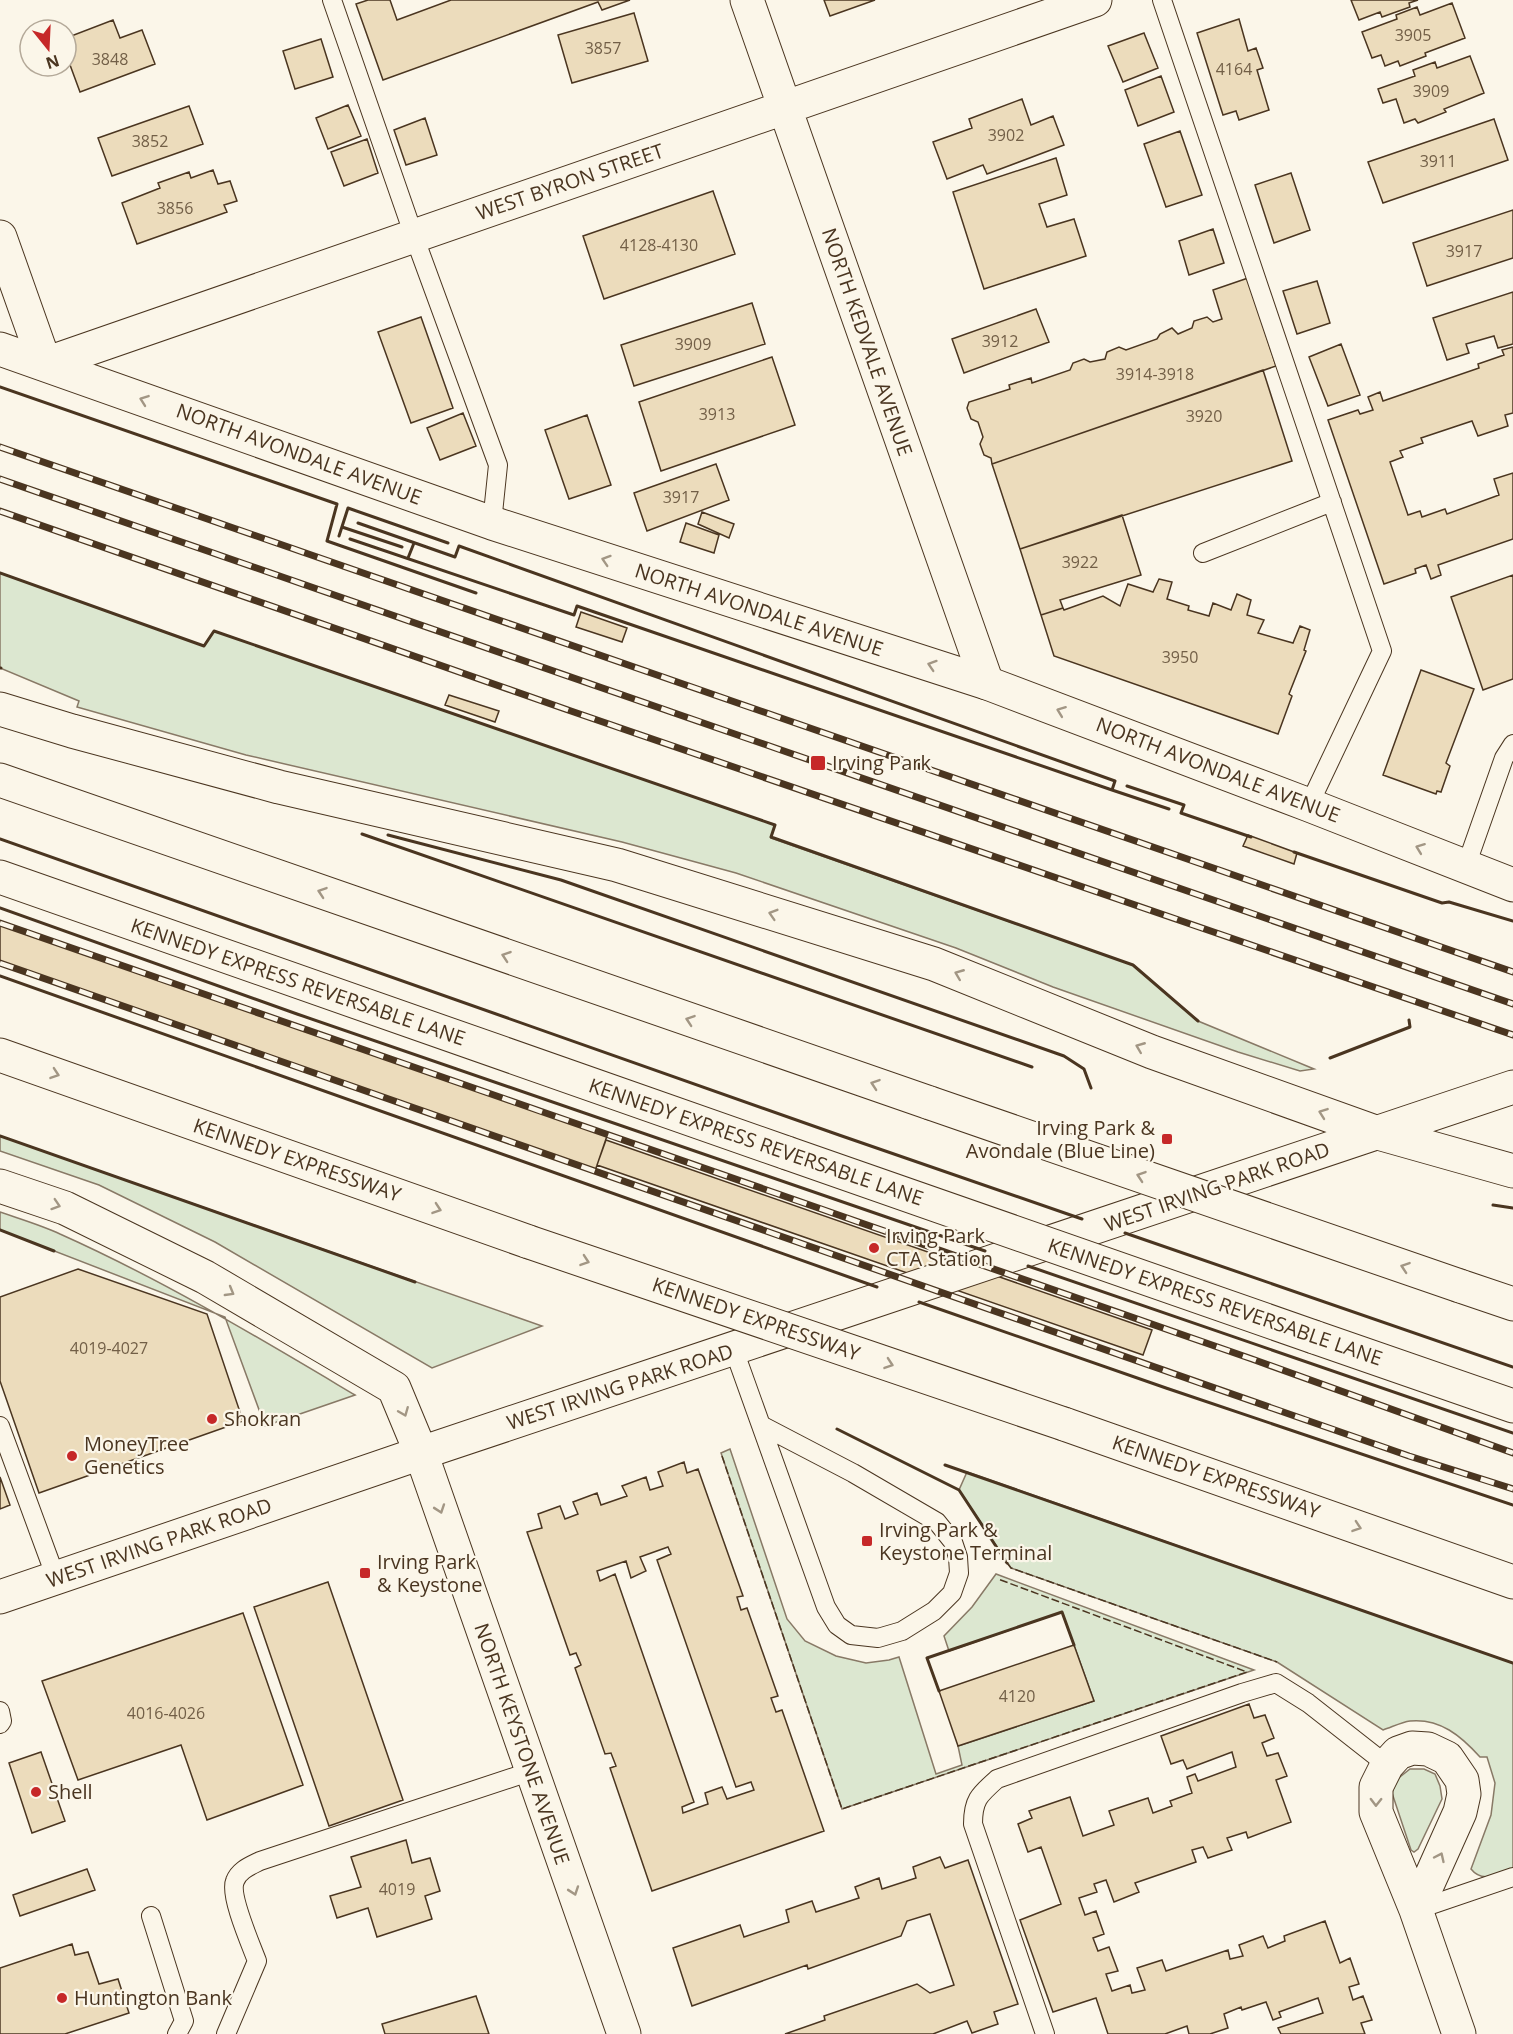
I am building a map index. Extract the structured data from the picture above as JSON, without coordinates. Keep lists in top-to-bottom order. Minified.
{"streets":{"main road":["WEST BYRON STREET","NORTH KEDVALE AVENUE","NORTH AVONDALE AVENUE","KENNEDY EXPRESS REVERSABLE LANE","KENNEDY EXPRESSWAY","WEST IRVING PARK ROAD","NORTH KEYSTONE AVENUE"]},"crossings":[["WEST BYRON STREET","NORTH KEDVALE AVENUE"],["WEST BYRON STREET","NORTH AVONDALE AVENUE"],["NORTH KEDVALE AVENUE","NORTH AVONDALE AVENUE"],["WEST IRVING PARK ROAD","NORTH KEYSTONE AVENUE"]],"one_way":["NORTH KEYSTONE AVENUE"],"places":{"transit":["Irving Park","Irving Park & Avondale (Blue Line)","Irving Park & Keystone Terminal","Irving Park & Keystone"],"other":["Irving Park CTA Station","Shokran","MoneyTree Genetics","Shell","Huntington Bank"]},"house_numbers":["3905","3857","3848","4164","3909","3902","3852","3911","3856","4128-4130","3917","3912","3909","3914-3918","3913","3920","3917","3922","3950","4019-4027","4120","4016-4026","4019"],"north":"bottom"}
